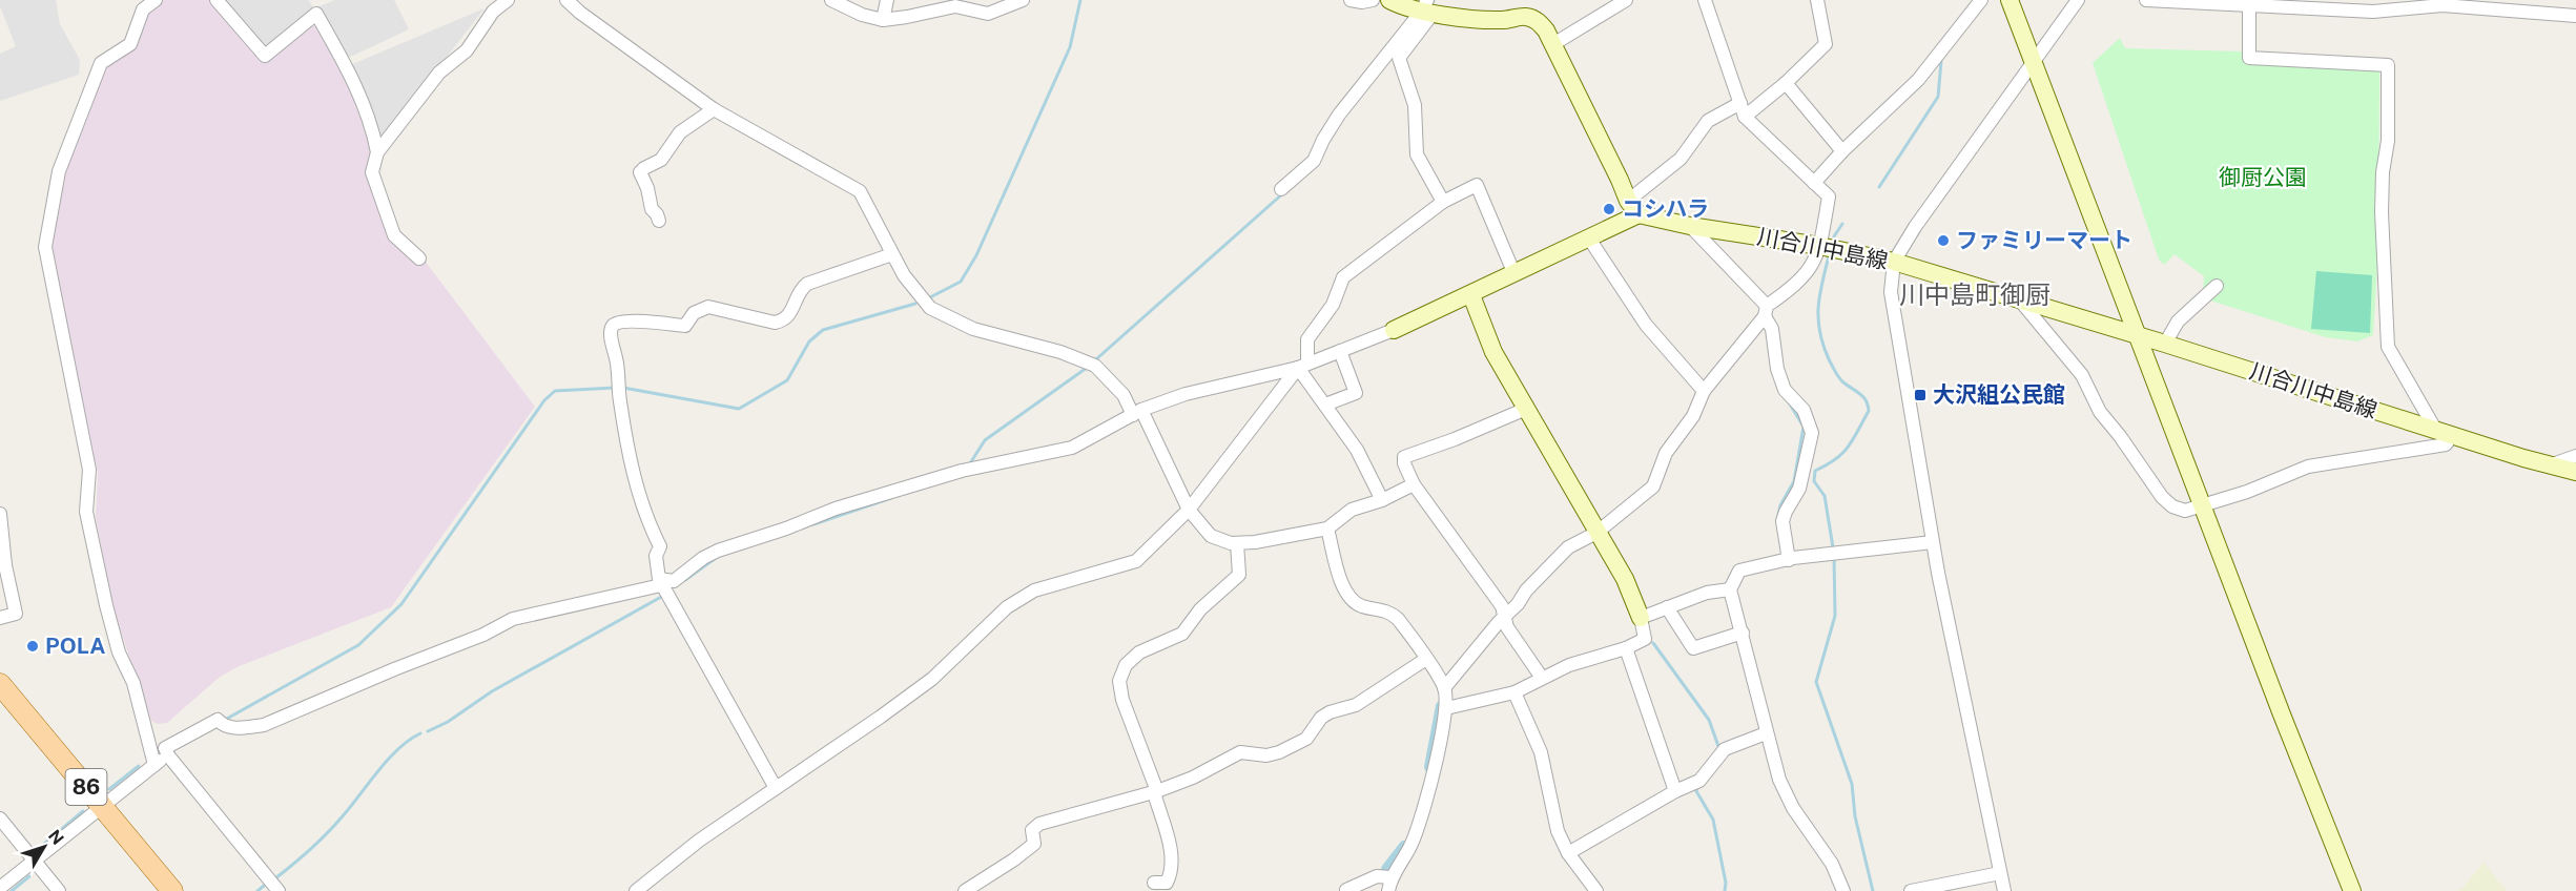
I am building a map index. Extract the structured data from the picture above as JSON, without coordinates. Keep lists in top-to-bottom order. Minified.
{"streets":{"main road":["86"],"street":["川合川中島線"]},"districts":["川中島町御厨"],"parks":["御厨公園"],"places":{"other":["コシハラ","ファミリーマート","POLA"],"transit":["大沢組公民館"]},"north":"top right"}
